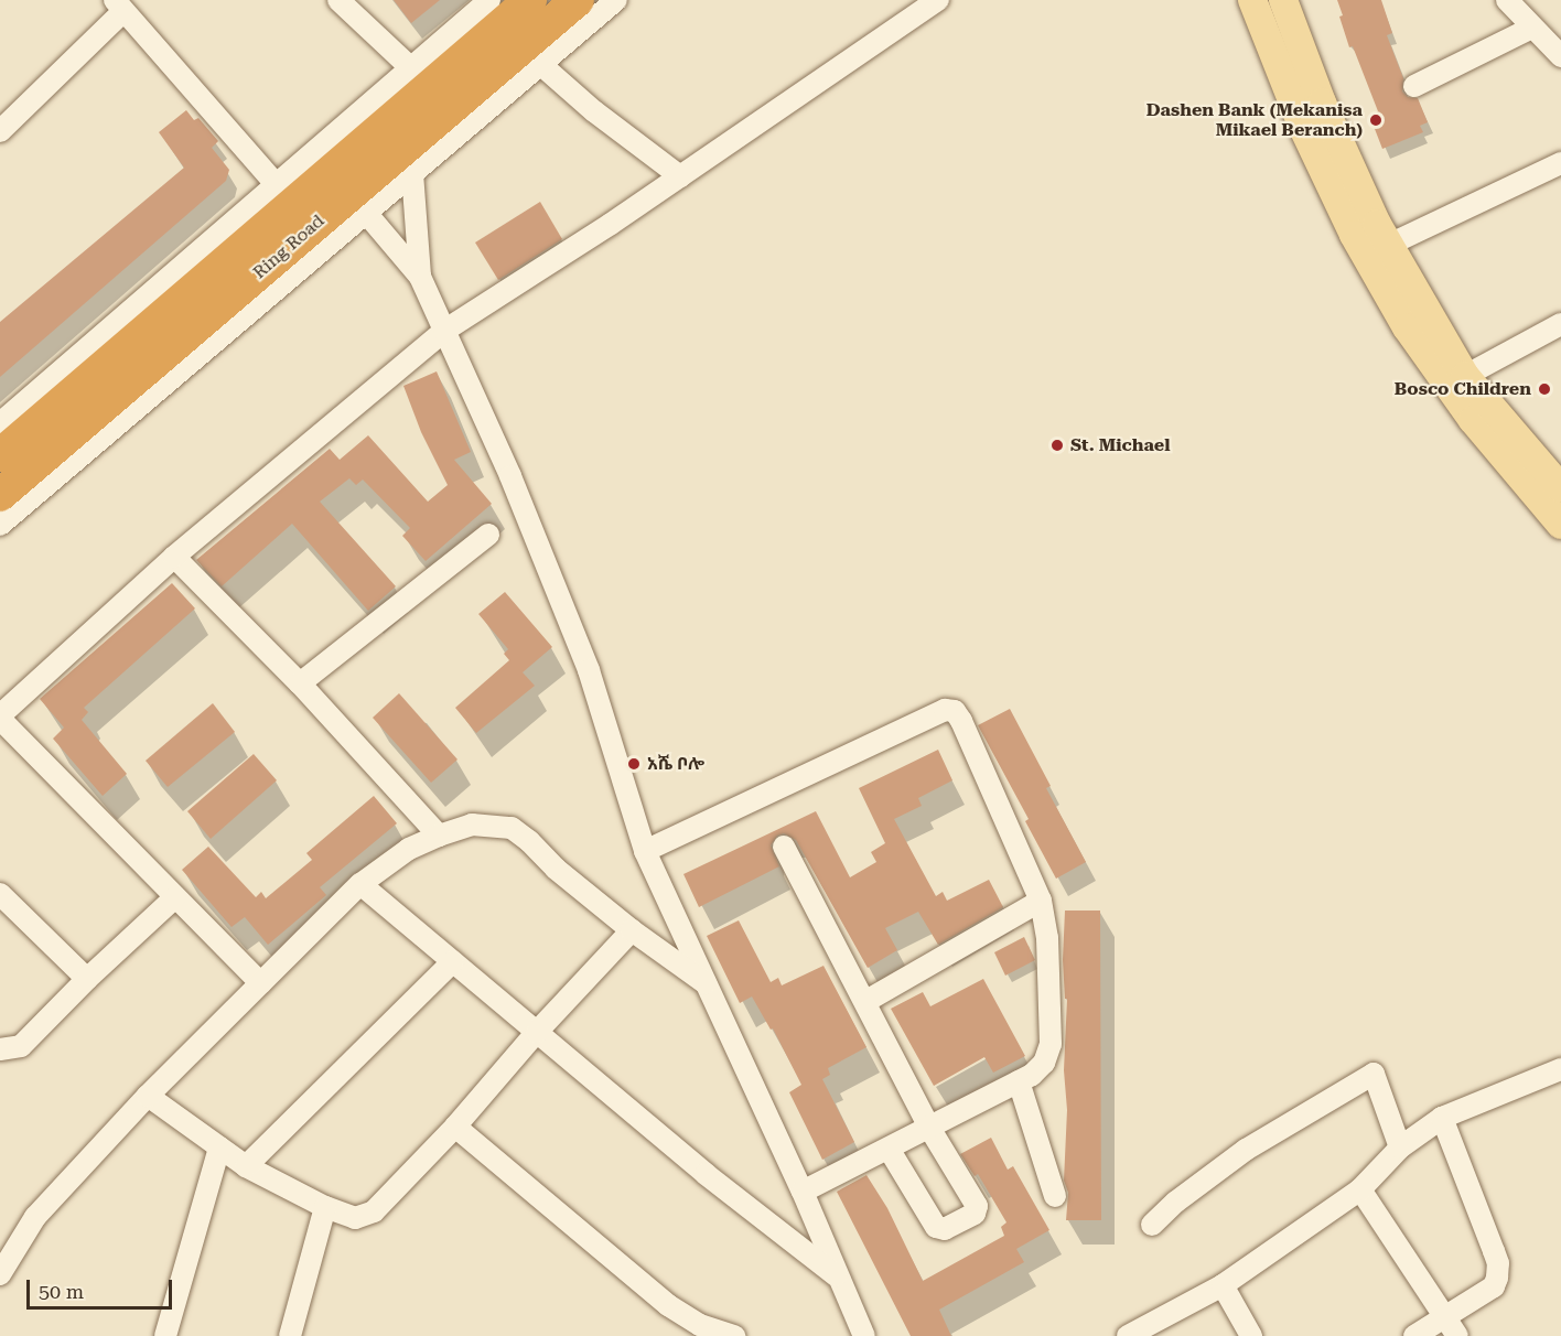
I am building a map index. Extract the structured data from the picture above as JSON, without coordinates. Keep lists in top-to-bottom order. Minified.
{"streets":{"highway":["Ring Road"]},"places":["Dashen Bank (Mekanisa Mikael Beranch)","Bosco Children","St. Michael","አሼ ቦሎ"],"scale_bar":"50 m"}
